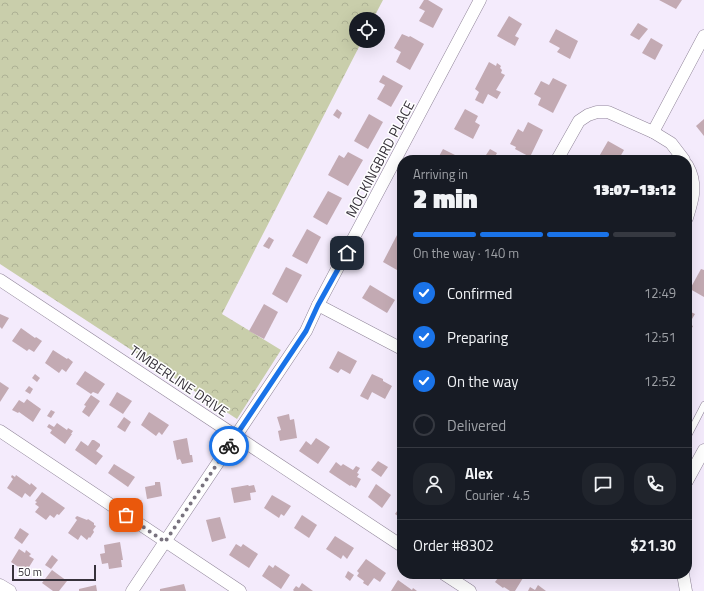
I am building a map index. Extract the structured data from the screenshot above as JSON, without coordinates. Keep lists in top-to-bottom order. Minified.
{"streets":{"street":["MOCKINGBIRD PLACE","TIMBERLINE DRIVE"]},"crossings":[["MOCKINGBIRD PLACE","TIMBERLINE DRIVE"]],"scale_bar":"50 m","page":{"heading":["2 min","Arriving in","13:07–13:12"],"panel":["Alex","Courier · 4.5","Order #8302","$21.30"],"bar":"On the way · 140 m","list":[["Confirmed","12:49"],["Preparing","12:51"],["On the way","12:52"],"Delivered"],"scale":"50 m"}}
